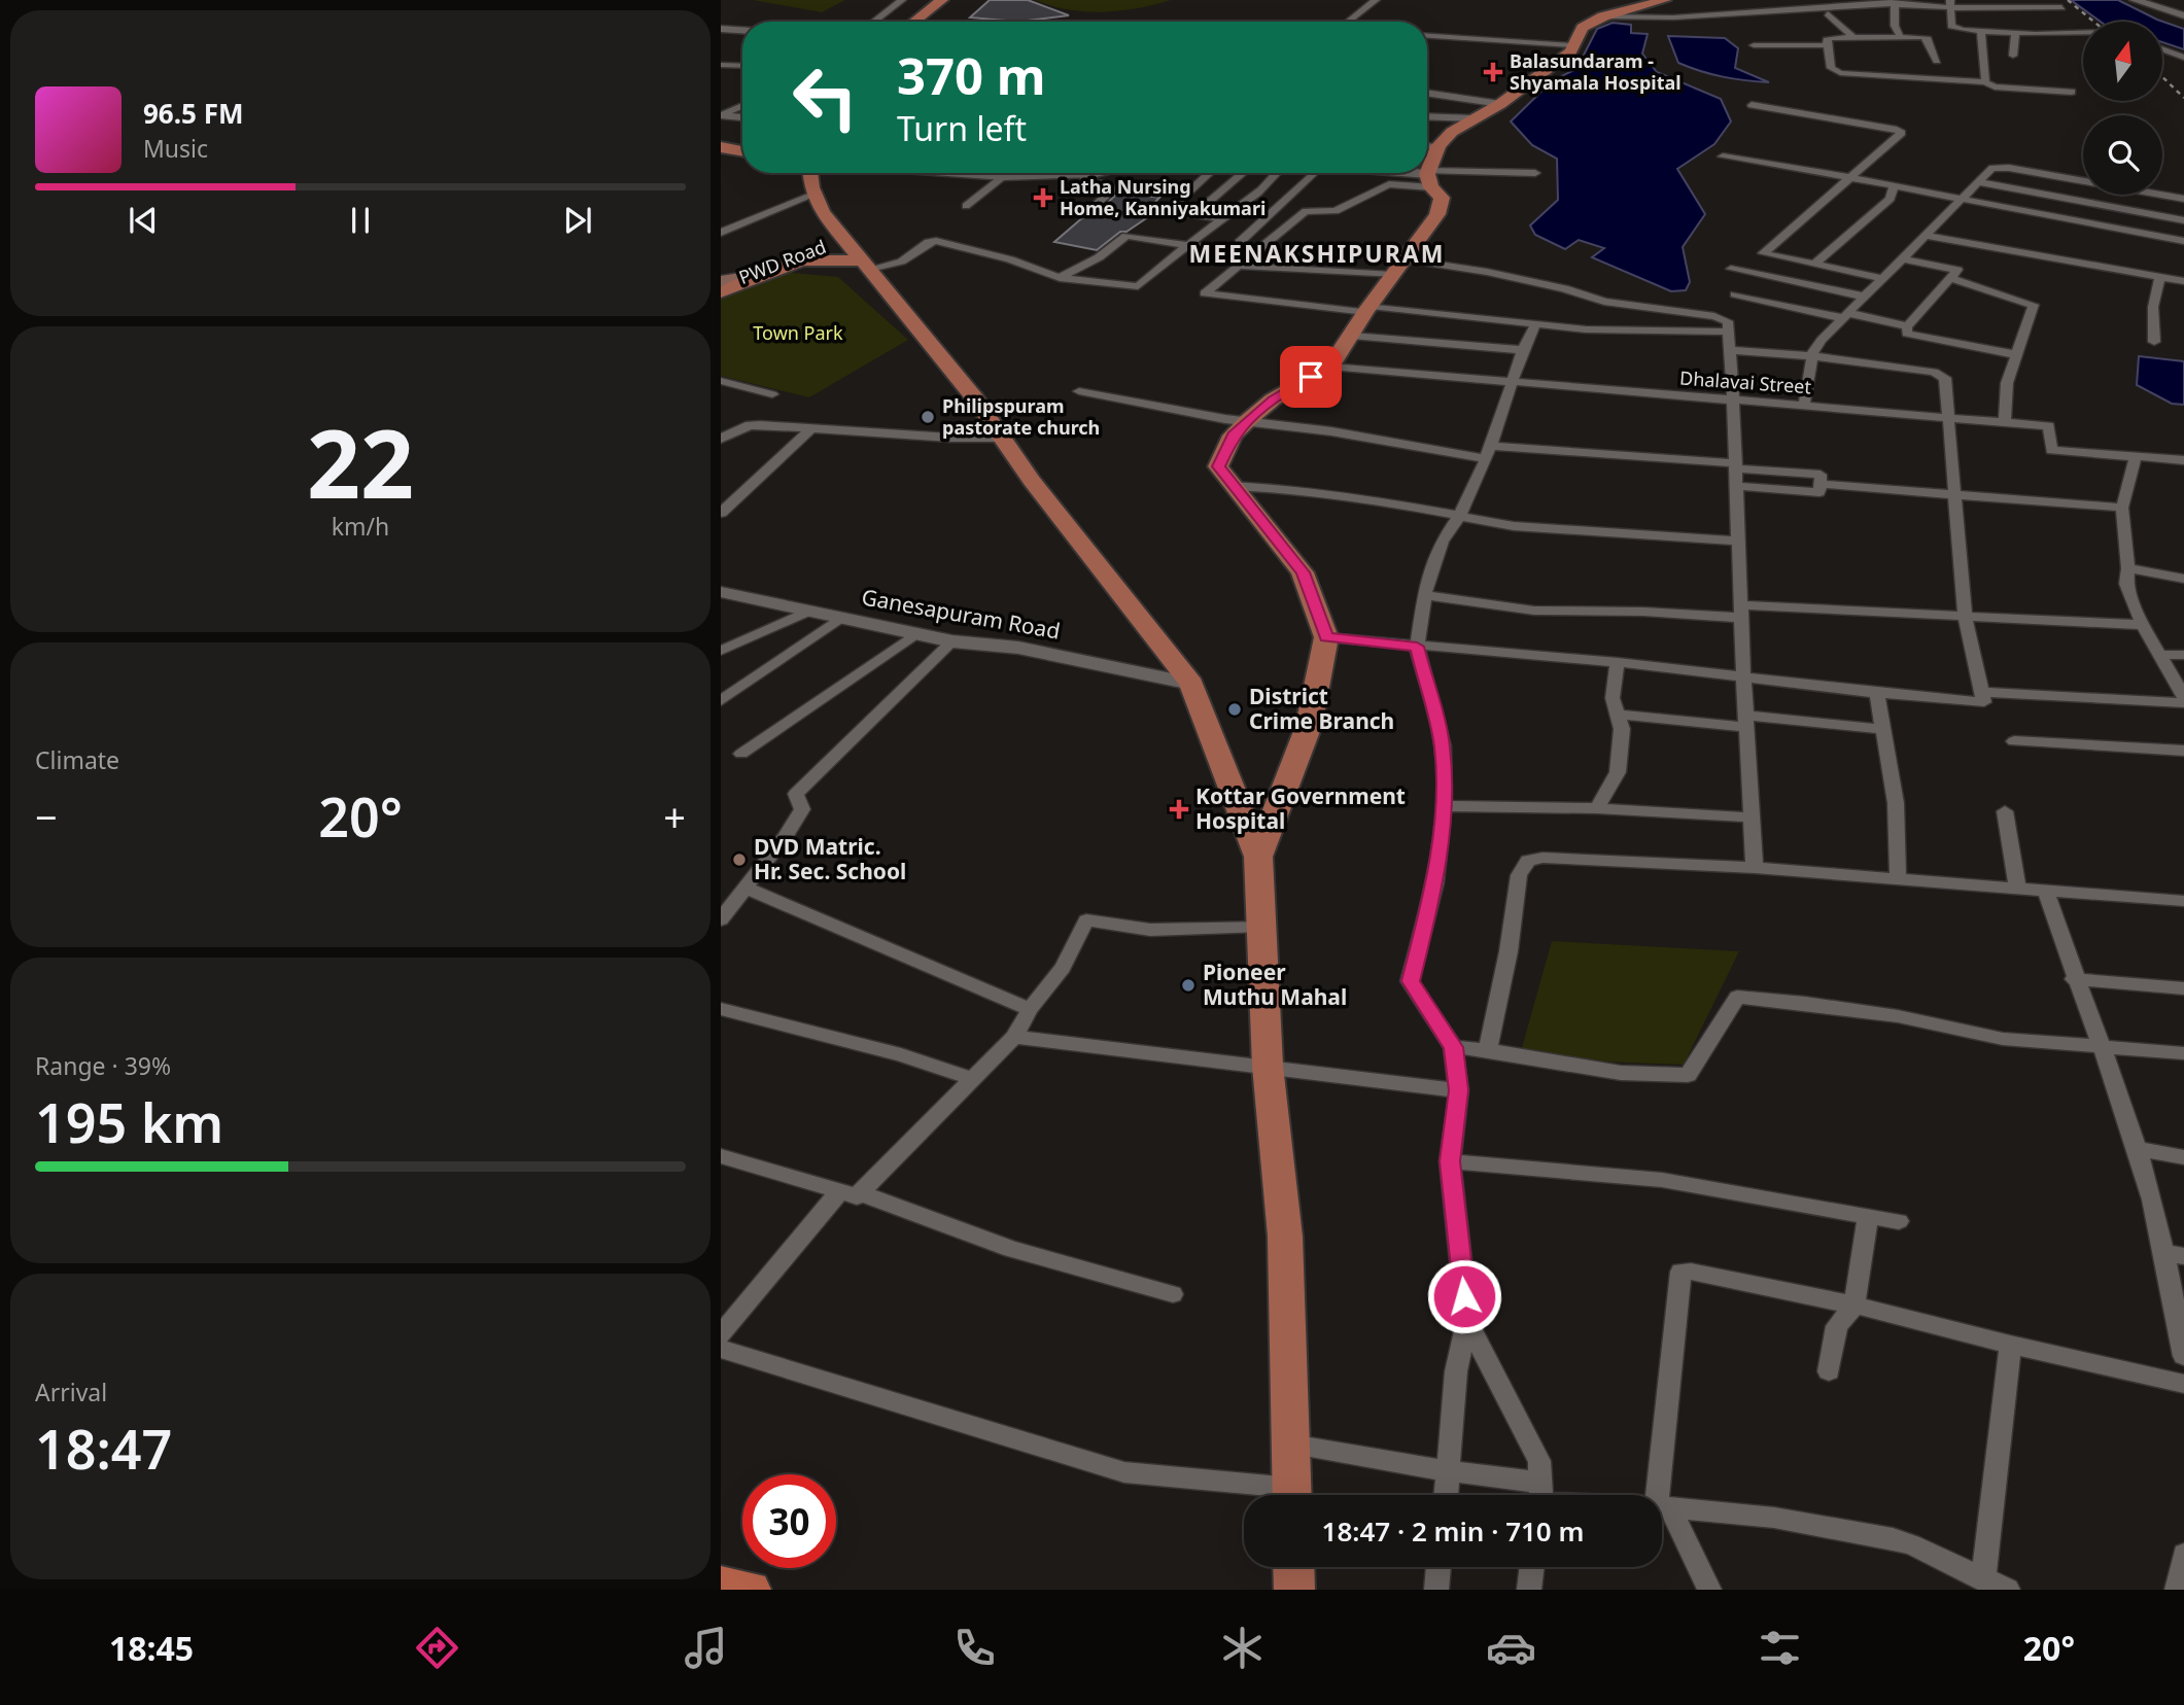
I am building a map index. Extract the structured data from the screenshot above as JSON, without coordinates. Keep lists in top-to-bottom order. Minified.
{"streets":{"main road":["PWD Road"],"street":["Dhalavai Street","Ganesapuram Road"]},"districts":["MEENAKSHIPURAM"],"parks":["Town Park"],"places":{"health":["Balasundaram - Shyamala Hospital","Latha Nursing Home, Kanniyakumari","Kottar Government Hospital"],"other":["Philipspuram pastorate church","District Crime Branch","DVD Matric. Hr. Sec. School","Pioneer Muthu Mahal"]},"north":"top","page":{"turn":["370 m","Turn left"],"song":["96.5 FM","Music"],"tile":[["22","km/h"],"Climate",["Range · 39%","195 km"],["Arrival","18:47"]],"heat":["−","20°","+"],"limit":"30","trip":"18:47 · 2 min · 710 m","tabs":["18:45","20°"]}}
